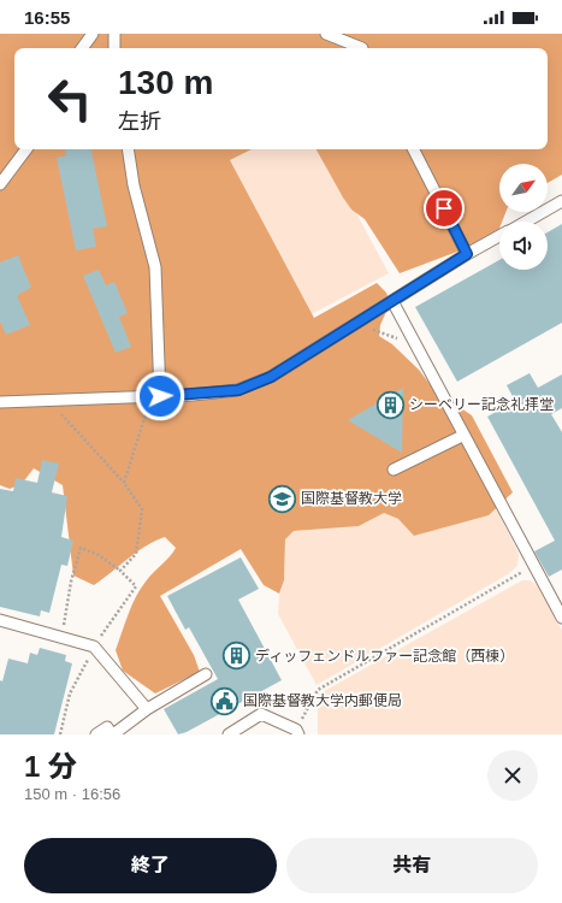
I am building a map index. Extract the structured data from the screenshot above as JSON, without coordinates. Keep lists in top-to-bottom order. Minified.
{"places":{"building":["シーベリー記念礼拝堂","ディッフェンドルファー記念館（西棟）"],"school or university":["国際基督教大学"],"public building":["国際基督教大学内郵便局"]},"north":"top right","page":{"status":"16:55","turn":["130 m","左折"],"heading":["1 分","150 m · 16:56"],"buttons":["終了","共有"]}}
